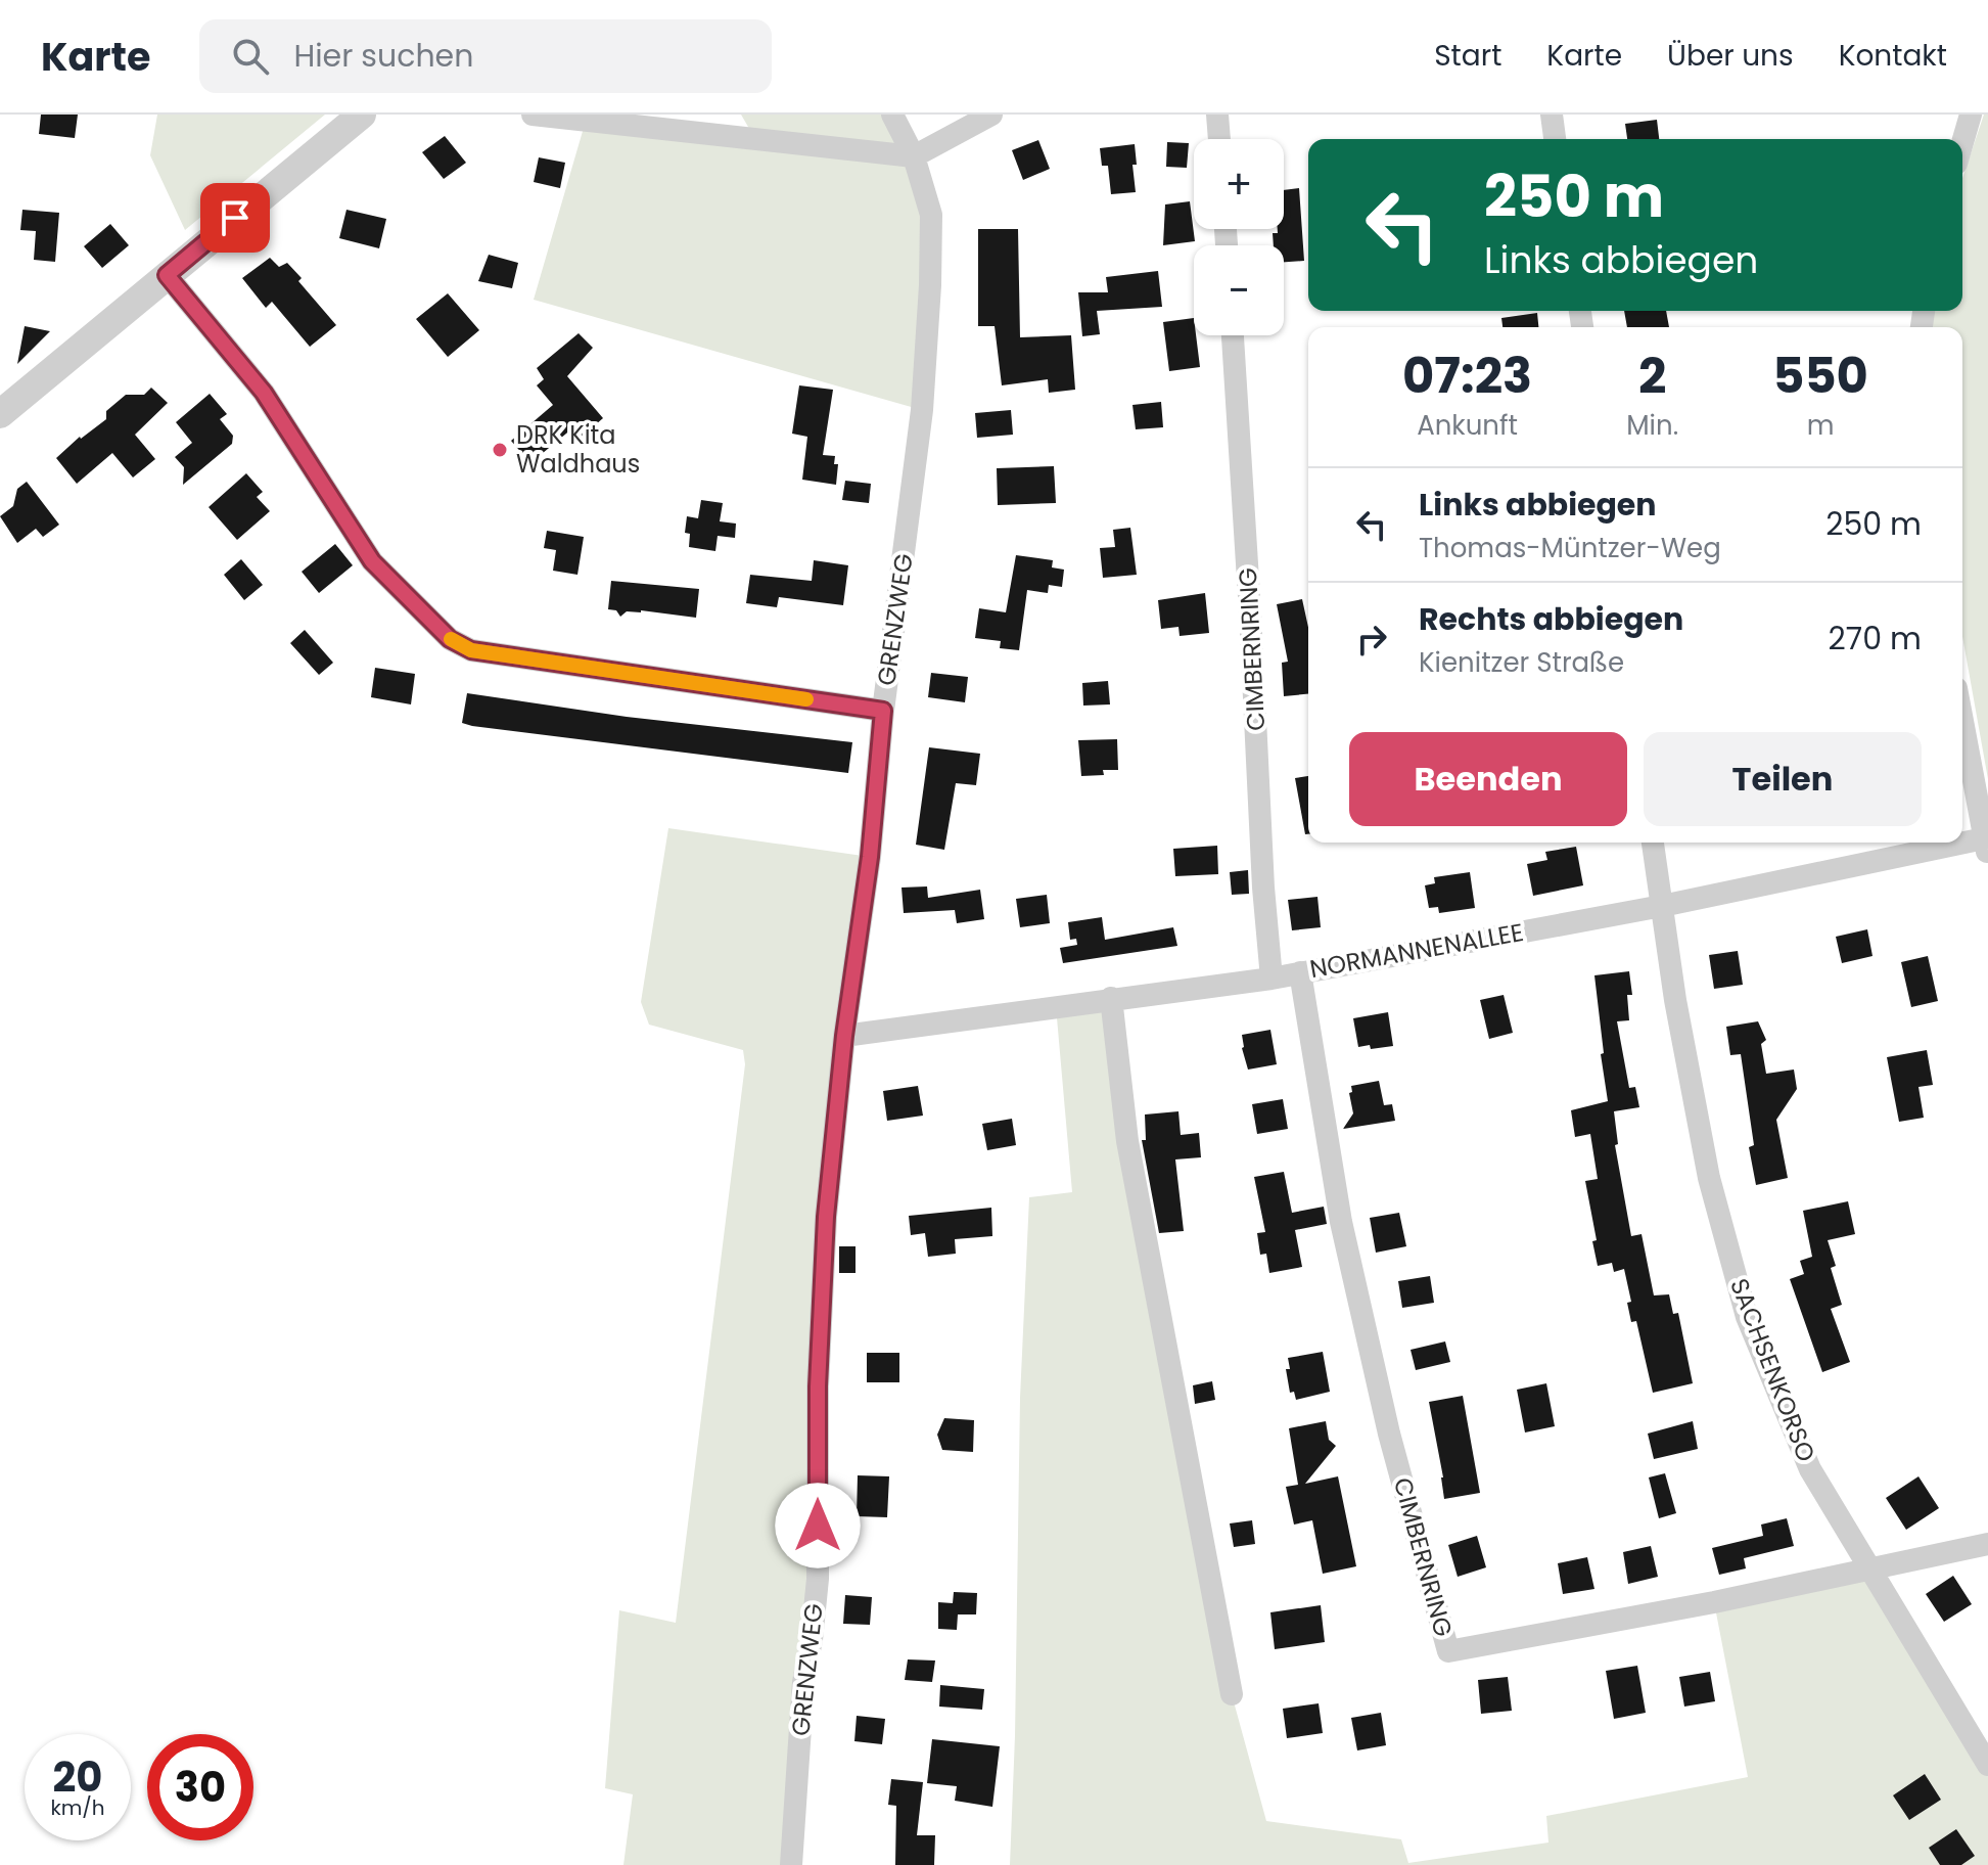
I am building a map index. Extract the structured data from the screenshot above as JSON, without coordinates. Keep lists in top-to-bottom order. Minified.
{"streets":{"street":["GRENZWEG","CIMBERNRING","NORMANNENALLEE","SACHSENKORSO"]},"crossings":[["GRENZWEG","NORMANNENALLEE"],["CIMBERNRING","NORMANNENALLEE"],["CIMBERNRING","SACHSENKORSO"],["NORMANNENALLEE","SACHSENKORSO"]],"places":["DRK Kita Waldhaus"],"page":{"header":"Karte","search":"Hier suchen","nav":["Start","Karte","Über uns","Kontakt"],"map_buttons":["+","−"],"turn":["250 m","Links abbiegen"],"eta":["07:23","Ankunft","2","Min.","550","m"],"list":[{"name":"Links abbiegen","note":"Thomas-Müntzer-Weg","value":"250 m"},{"name":"Rechts abbiegen","note":"Kienitzer Straße","value":"270 m"}],"buttons":["Beenden","Teilen"],"speed":"20 km/h","limit":"30"}}
